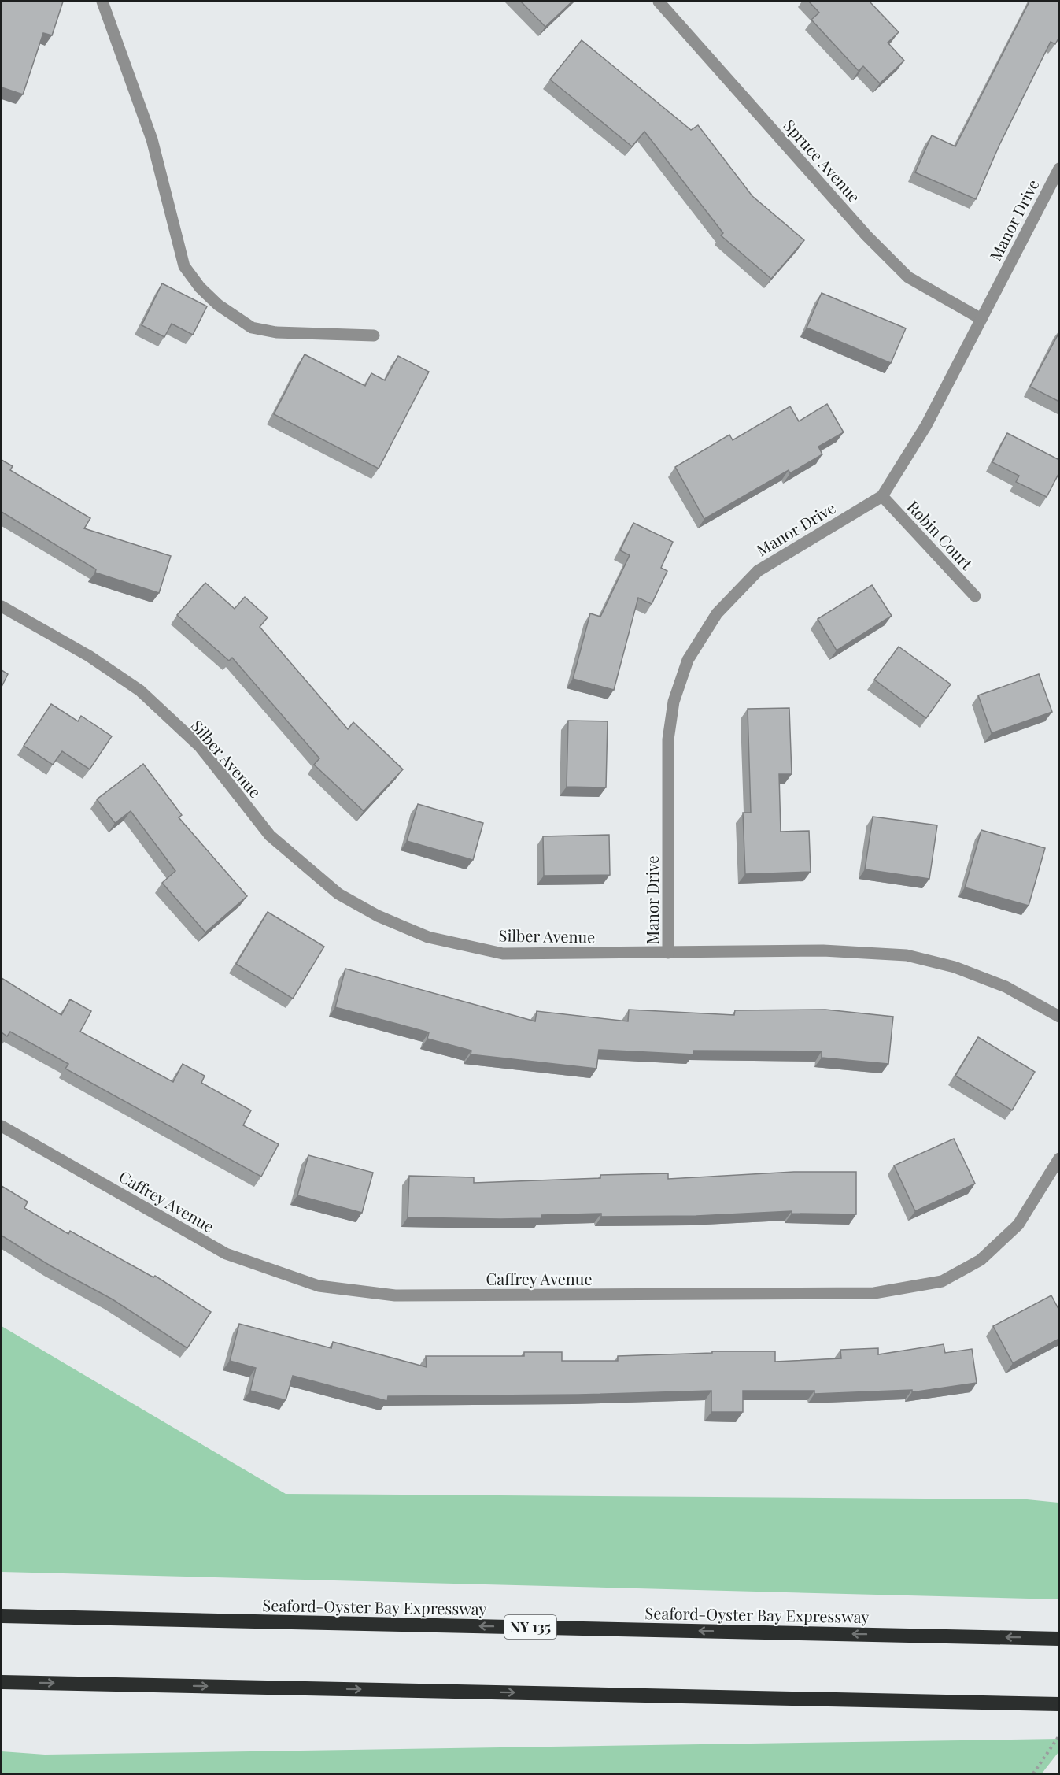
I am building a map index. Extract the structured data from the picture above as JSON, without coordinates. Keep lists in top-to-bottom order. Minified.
{"streets":{"highway":["Seaford-Oyster Bay Expressway","NY 135"],"street":["Spruce Avenue","Manor Drive","Robin Court","Silber Avenue","Caffrey Avenue"]},"crossings":[["Spruce Avenue","Manor Drive"],["Manor Drive","Robin Court"],["Manor Drive","Silber Avenue"]]}
